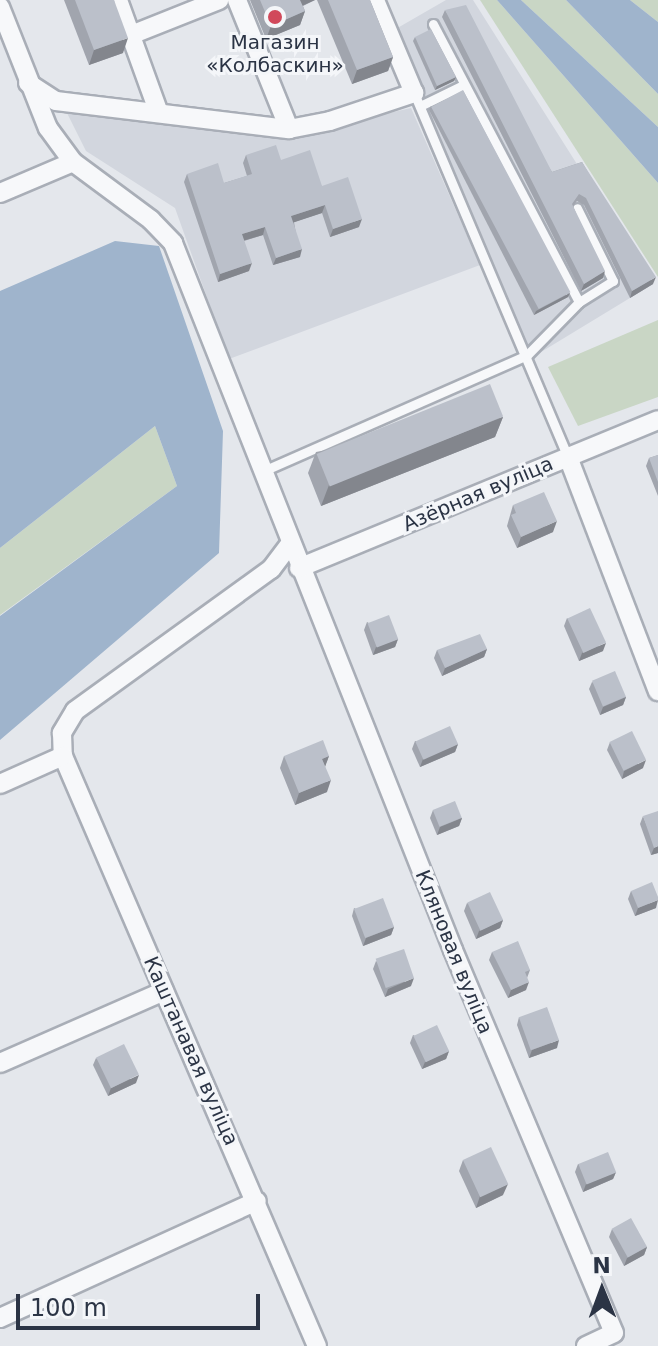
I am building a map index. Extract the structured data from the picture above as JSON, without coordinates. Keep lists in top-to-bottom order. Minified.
{"streets":{"street":["Азёрная вуліца","Кляновая вуліца","Каштанавая вуліца"]},"crossings":[["Азёрная вуліца","Кляновая вуліца"]],"places":["Магазин «Колбаскин»"],"scale_bar":"100 m","north":"top"}
